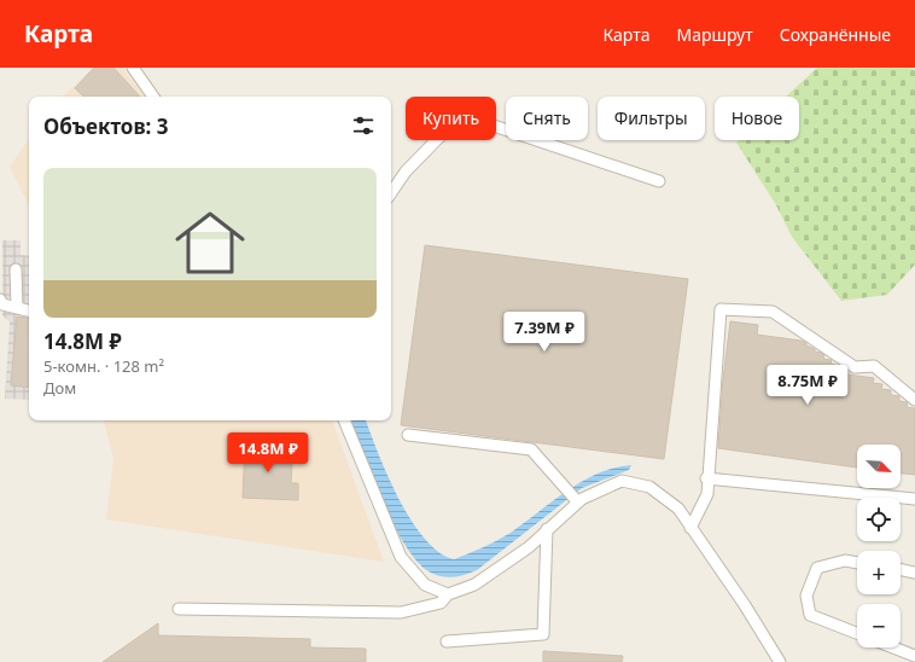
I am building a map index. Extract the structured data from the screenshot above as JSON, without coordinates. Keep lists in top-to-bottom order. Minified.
{"north":"bottom right","page":{"header":"Карта","nav":["Карта","Маршрут","Сохранённые"],"chip":["Купить","Снять","Фильтры","Новое"],"heading":"Объектов: 3","list":[{"name":"14.8M ₽","note":"5-комн. · 128 m² · Дом"}],"price":["7.39M ₽","8.75M ₽","14.8M ₽"],"map_buttons":["+","−"]}}
